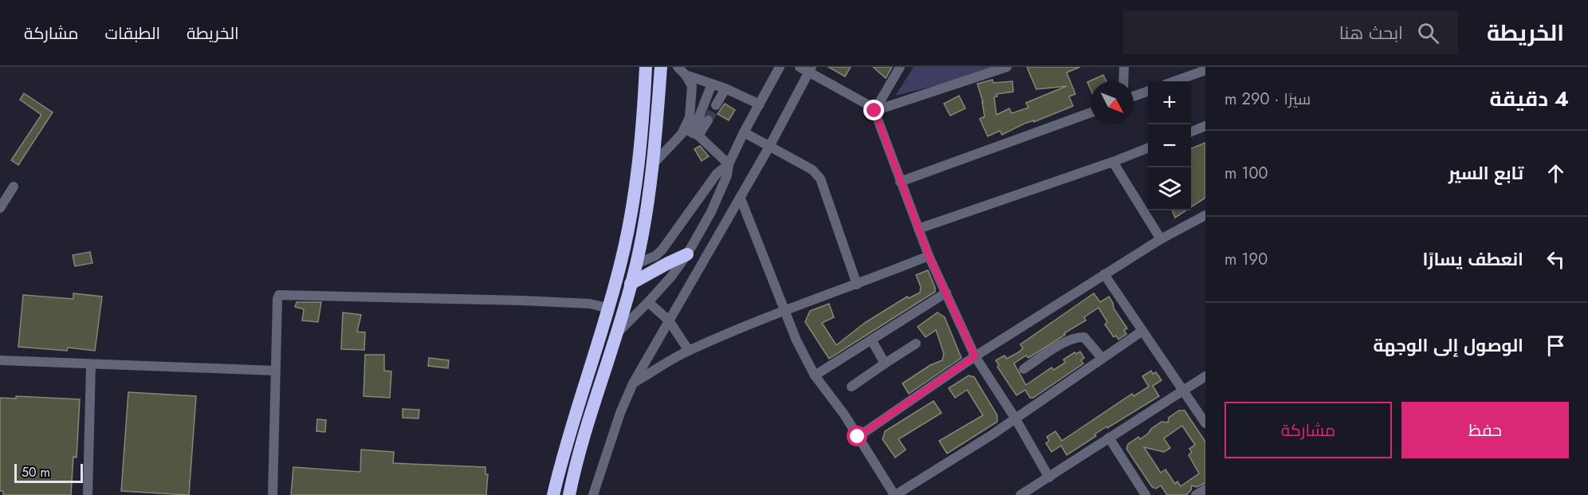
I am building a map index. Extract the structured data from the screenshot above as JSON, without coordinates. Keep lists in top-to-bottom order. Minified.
{"scale_bar":"50 m","north":"bottom right","page":{"header":"الخريطة","search":"ابحث هنا","nav":["الخريطة","الطبقات","مشاركة"],"heading":["4 دقيقة","سيرًا · 290 m"],"map_buttons":["+","−"],"list":[["تابع السير","100 m"],["انعطف يسارًا","190 m"],"الوصول إلى الوجهة"],"buttons":["حفظ","مشاركة"],"scale":"50 m"}}
